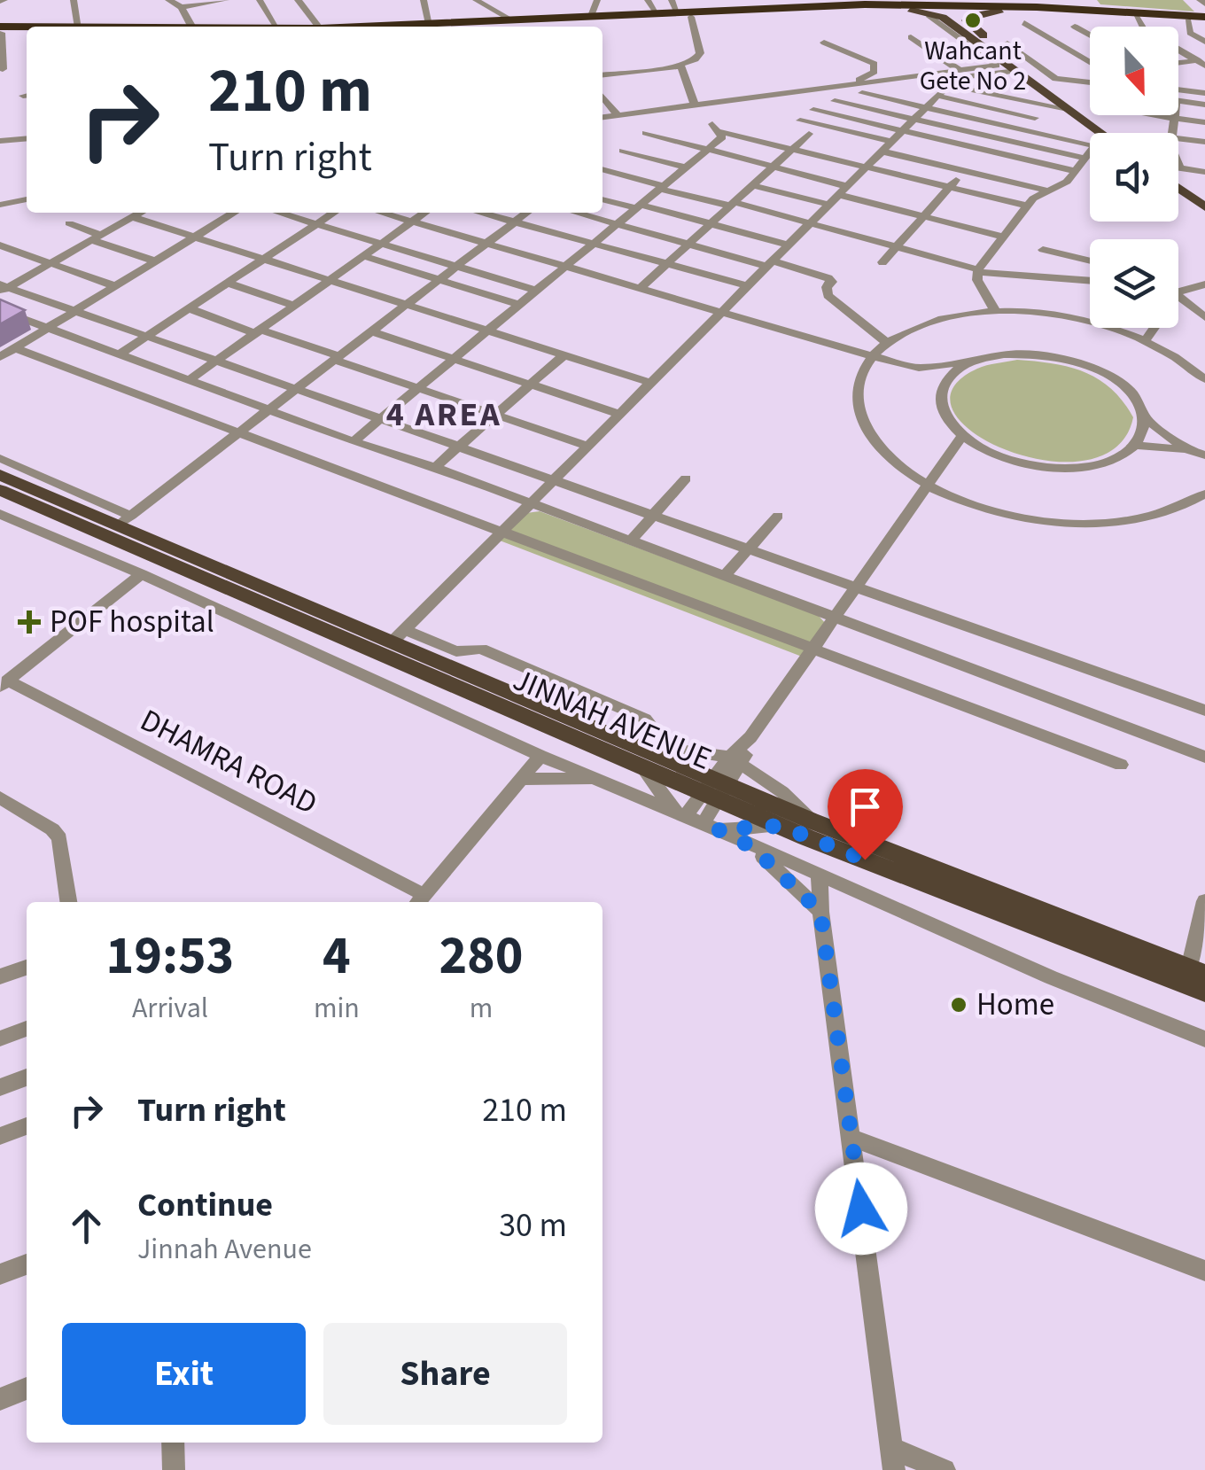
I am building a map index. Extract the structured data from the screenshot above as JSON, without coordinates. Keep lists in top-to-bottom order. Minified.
{"streets":{"main road":["JINNAH AVENUE"],"street":["DHAMRA ROAD"]},"districts":["4 AREA"],"places":{"other":["Wahcant Gete No 2","Home"],"health":["POF hospital"]},"north":"bottom","page":{"turn":["210 m","Turn right"],"eta":["19:53","Arrival","4","min","280","m"],"list":[{"name":"Turn right","value":"210 m"},{"name":"Continue","note":"Jinnah Avenue","value":"30 m"}],"buttons":["Exit","Share"]}}
